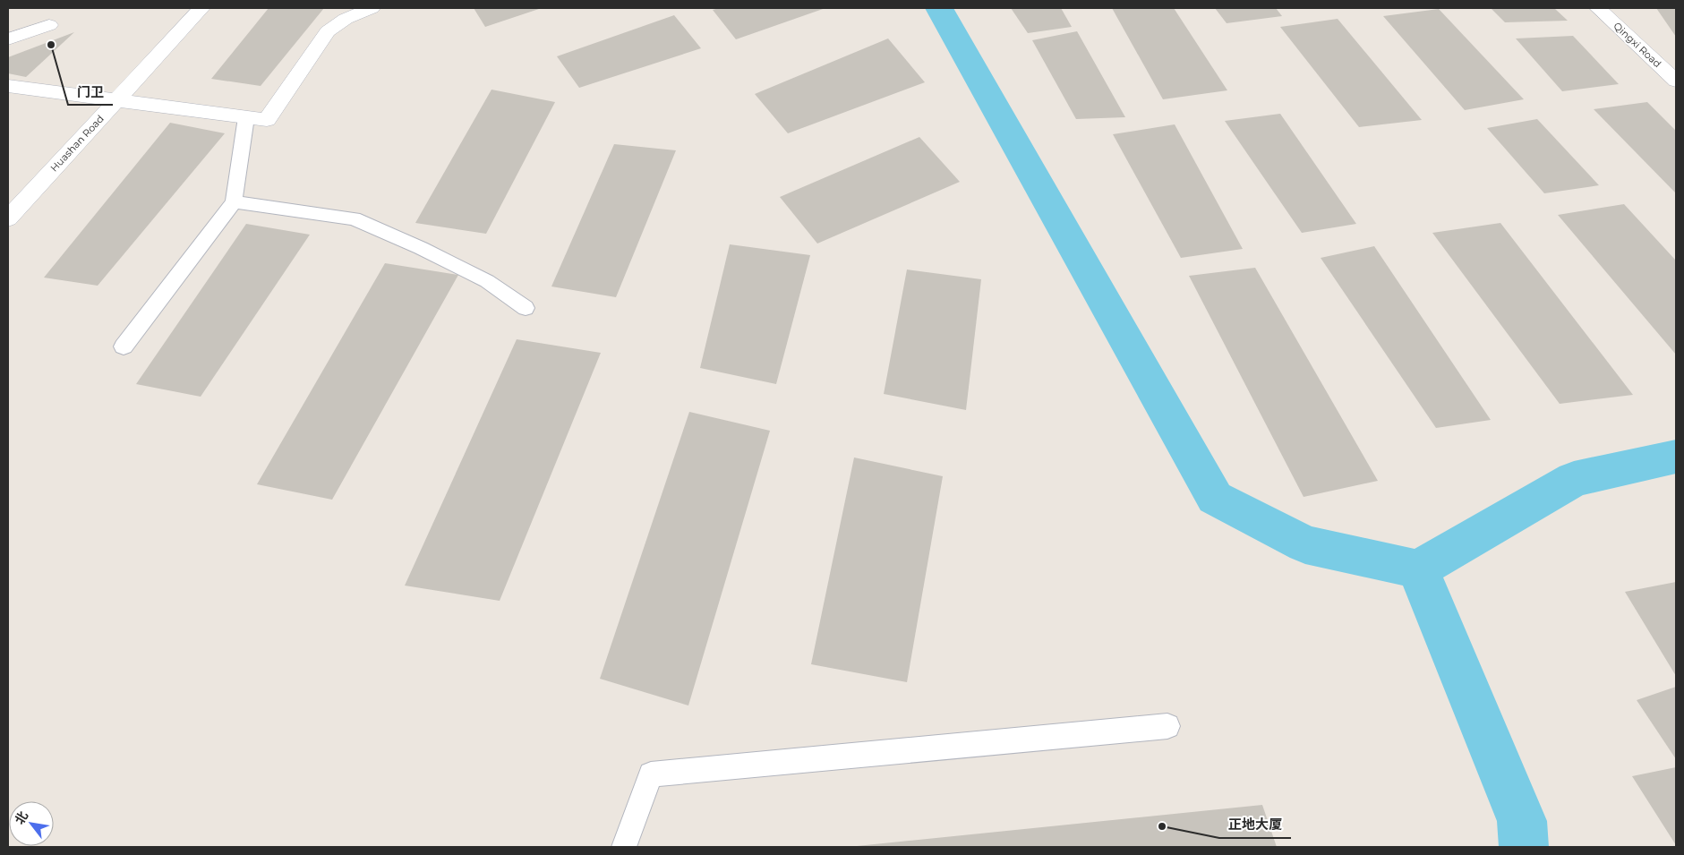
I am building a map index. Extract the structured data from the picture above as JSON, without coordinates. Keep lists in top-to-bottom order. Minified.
{"streets":{"street":["Qingxi Road","Huashan Road"]},"places":["门卫","正地大厦"],"north":"top left"}
